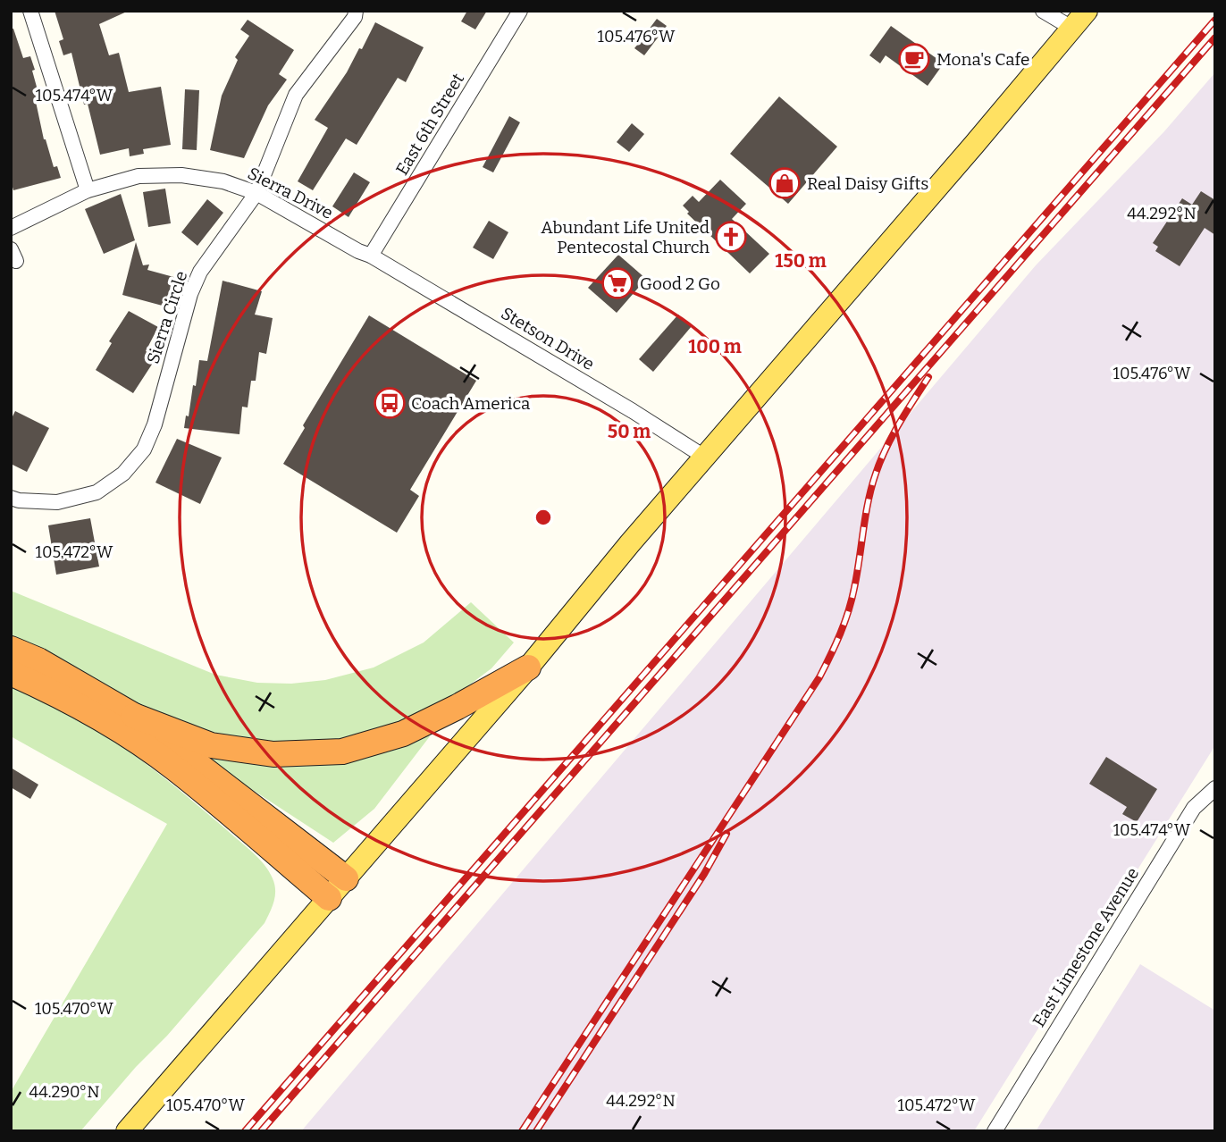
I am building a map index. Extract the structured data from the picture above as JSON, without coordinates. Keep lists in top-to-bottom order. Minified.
{"streets":{"street":["East 6th Street","Sierra Drive","Sierra Circle","Stetson Drive","East Limestone Avenue"]},"crossings":[["East 6th Street","Sierra Drive"],["East 6th Street","Stetson Drive"],["Sierra Drive","Sierra Circle"],["Sierra Drive","Stetson Drive"]],"places":{"cafe":["Mona's Cafe"],"shop":["Real Daisy Gifts"],"church":["Abundant Life United Pentecostal Church"],"supermarket":["Good 2 Go"],"bus stop":["Coach America"]},"coordinates":["105.476°W","105.474°W","44.292°N","105.472°W","105.470°W","44.290°N"],"rings":["150 m","100 m","50 m"]}
